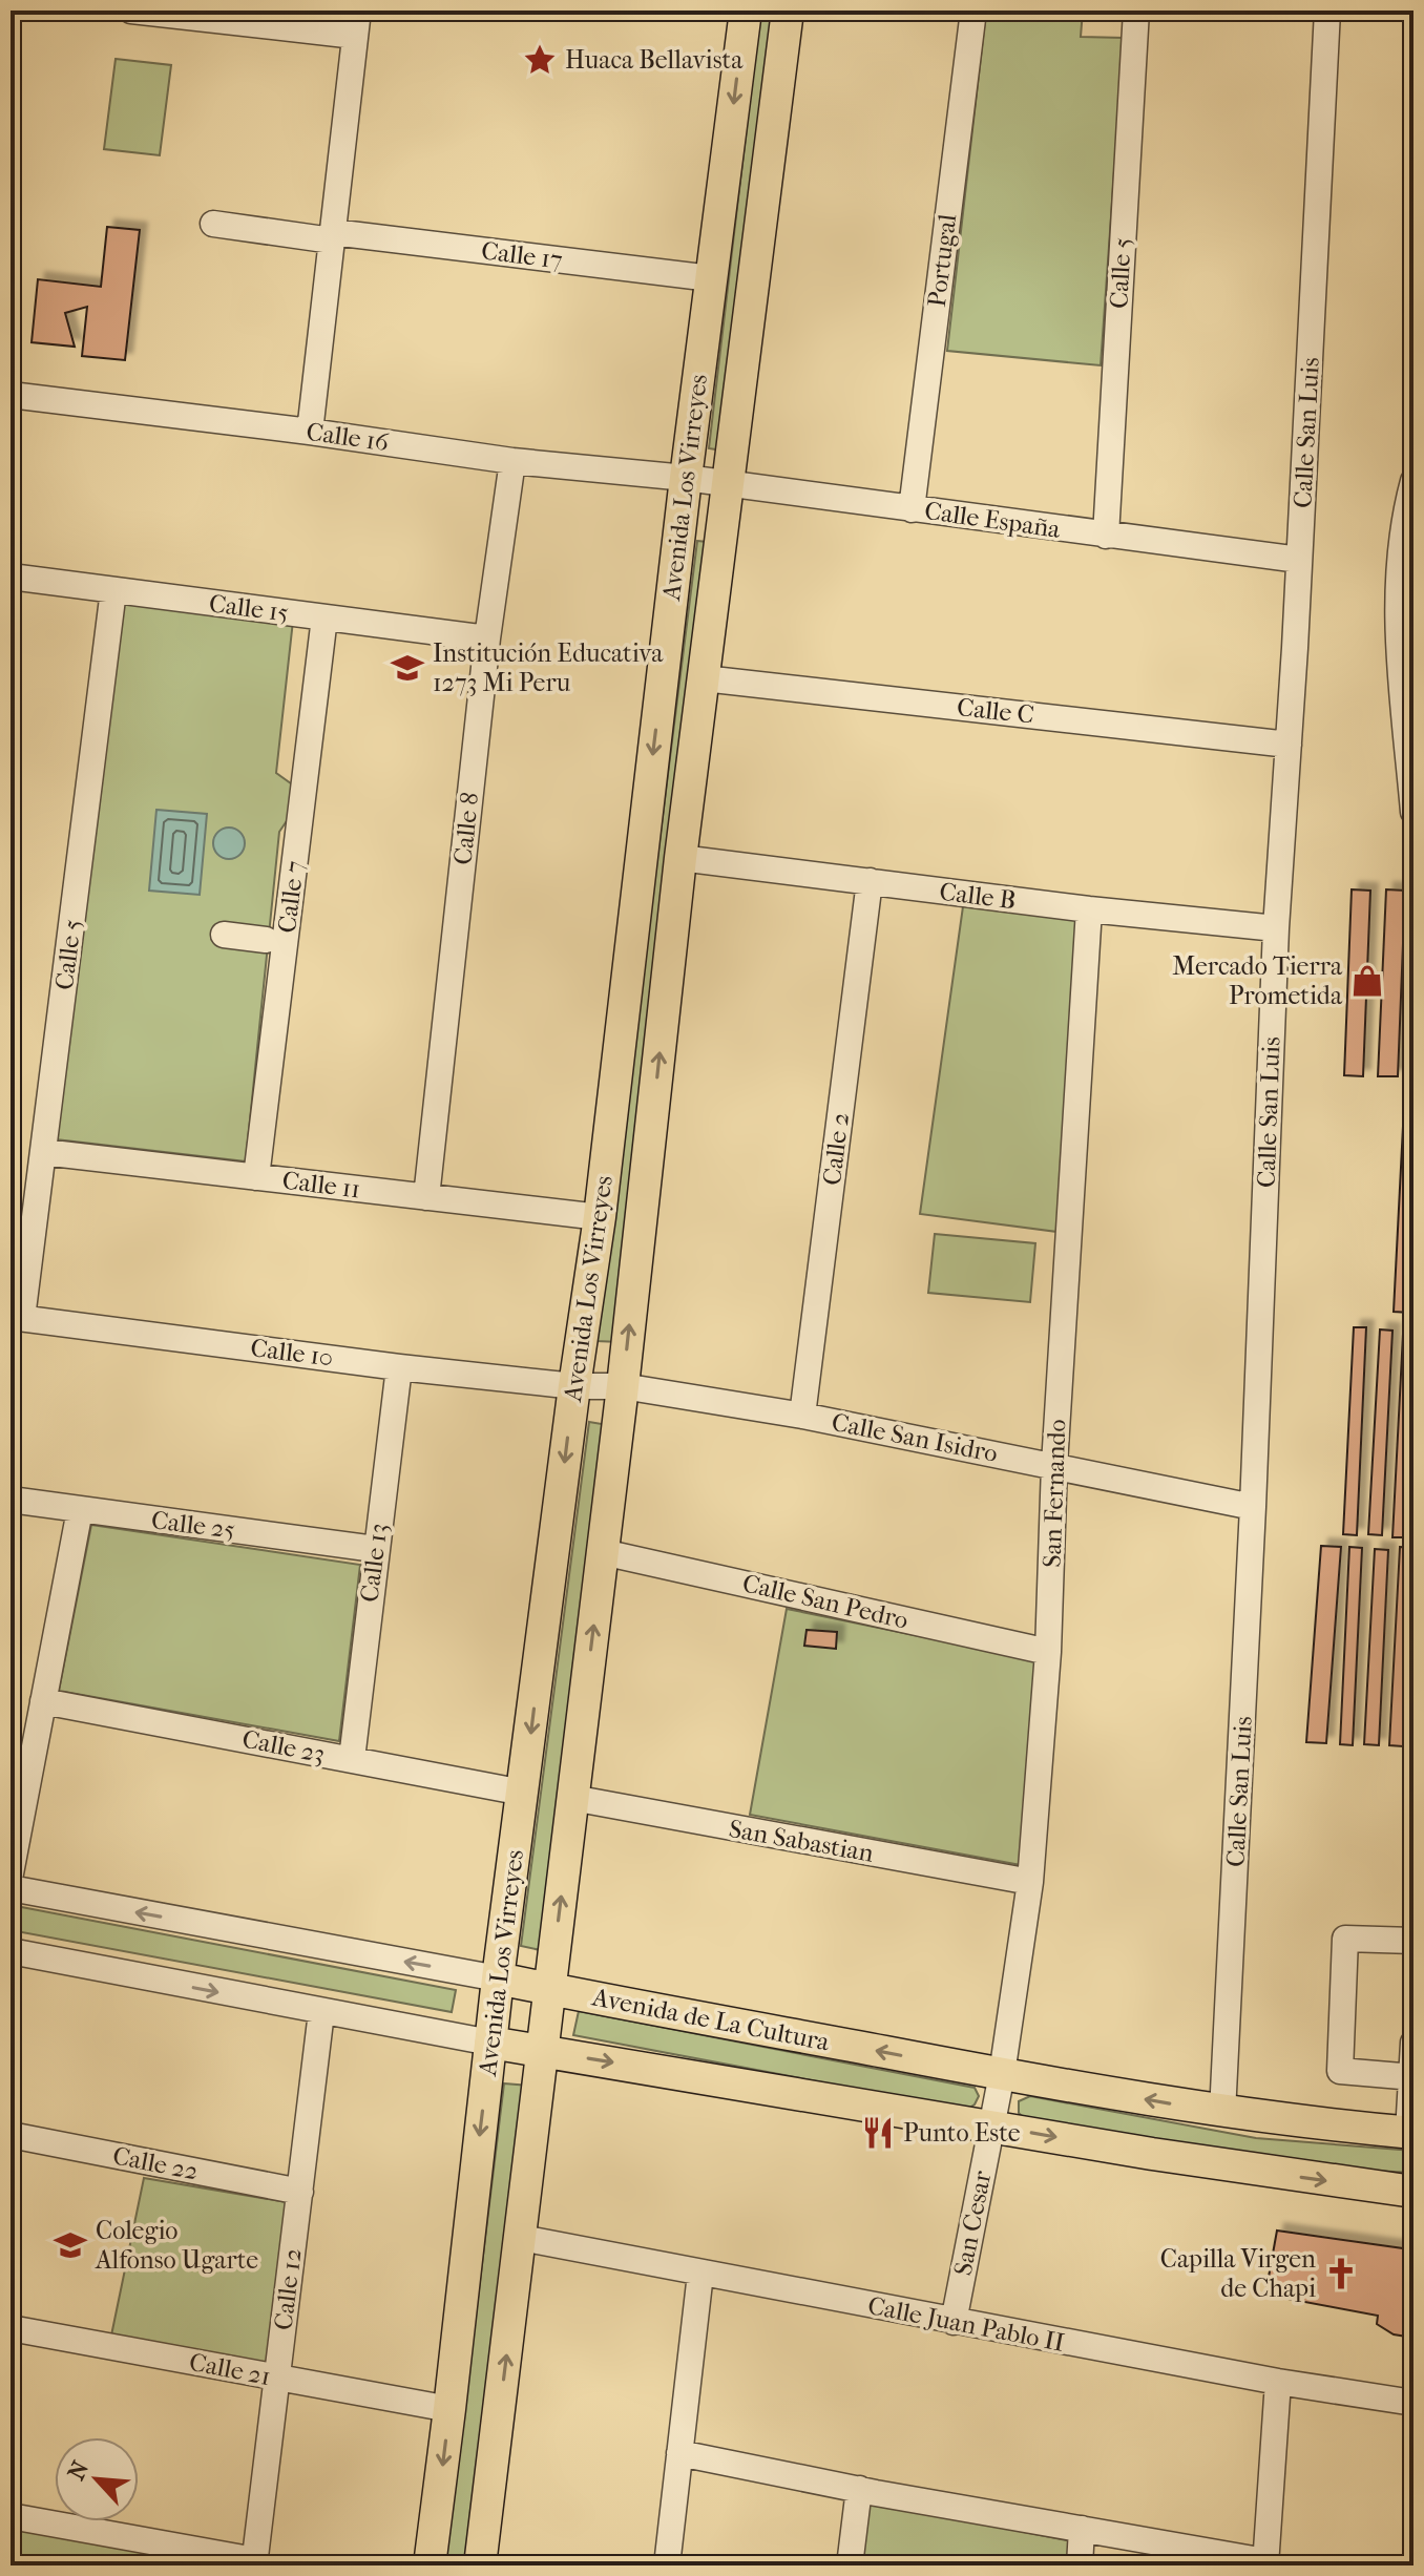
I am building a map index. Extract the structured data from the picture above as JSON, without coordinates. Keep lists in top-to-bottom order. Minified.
{"streets":{"main road":["Avenida Los Virreyes","Avenida de La Cultura"],"street":["Calle 17","Portugal","Calle 5","Calle San Luis","Calle 16","Calle España","Calle 15","Calle C","Calle 8","Calle B","Calle 7","Calle 2","Calle 11","Calle 10","Calle San Isidro","San Fernando","Calle 25","Calle 13","Calle San Pedro","Calle 23","San Sabastian","Calle 22","San Cesar","Calle 12","Calle Juan Pablo II","Calle 21"]},"crossings":[["Calle 17","Avenida Los Virreyes"],["Portugal","Calle España"],["Calle 5","Calle España"],["Calle 5","Calle 15"],["Calle 5","Calle 11"],["Calle 5","Calle 10"],["Calle San Luis","Calle España"],["Calle San Luis","Calle C"],["Calle San Luis","Calle B"],["Calle San Luis","Calle San Isidro"],["Calle San Luis","Avenida de La Cultura"],["Calle 16","Avenida Los Virreyes"],["Calle 16","Calle España"],["Calle 16","Calle 8"],["Avenida Los Virreyes","Calle España"],["Avenida Los Virreyes","Calle C"],["Avenida Los Virreyes","Calle B"],["Avenida Los Virreyes","Calle 11"],["Avenida Los Virreyes","Calle 10"],["Avenida Los Virreyes","Calle San Isidro"],["Avenida Los Virreyes","Calle San Pedro"],["Avenida Los Virreyes","Calle 23"],["Avenida Los Virreyes","San Sabastian"],["Avenida Los Virreyes","Avenida de La Cultura"],["Avenida Los Virreyes","Calle Juan Pablo II"],["Avenida Los Virreyes","Calle 21"],["Calle 15","Calle 8"],["Calle 15","Calle 7"],["Calle 8","Calle 11"],["Calle B","Calle 2"],["Calle B","San Fernando"],["Calle 7","Calle 11"],["Calle 2","Calle San Isidro"],["Calle 10","Calle San Isidro"],["Calle 10","Calle 13"],["Calle San Isidro","San Fernando"],["San Fernando","Calle San Pedro"],["San Fernando","San Sabastian"],["San Fernando","Avenida de La Cultura"],["San Fernando","San Cesar"],["Calle 25","Calle 13"],["Calle 13","Calle 23"],["Avenida de La Cultura","San Cesar"],["Calle 22","Calle 12"],["San Cesar","Calle Juan Pablo II"],["Calle 12","Calle 21"]],"places":{"place":["Huaca Bellavista"],"school or university":["Institución Educativa 1273 Mi Peru","Colegio Alfonso Ugarte"],"shop":["Mercado Tierra Prometida"],"restaurant":["Punto Este"],"church":["Capilla Virgen de Chapi"]},"north":"top left"}
